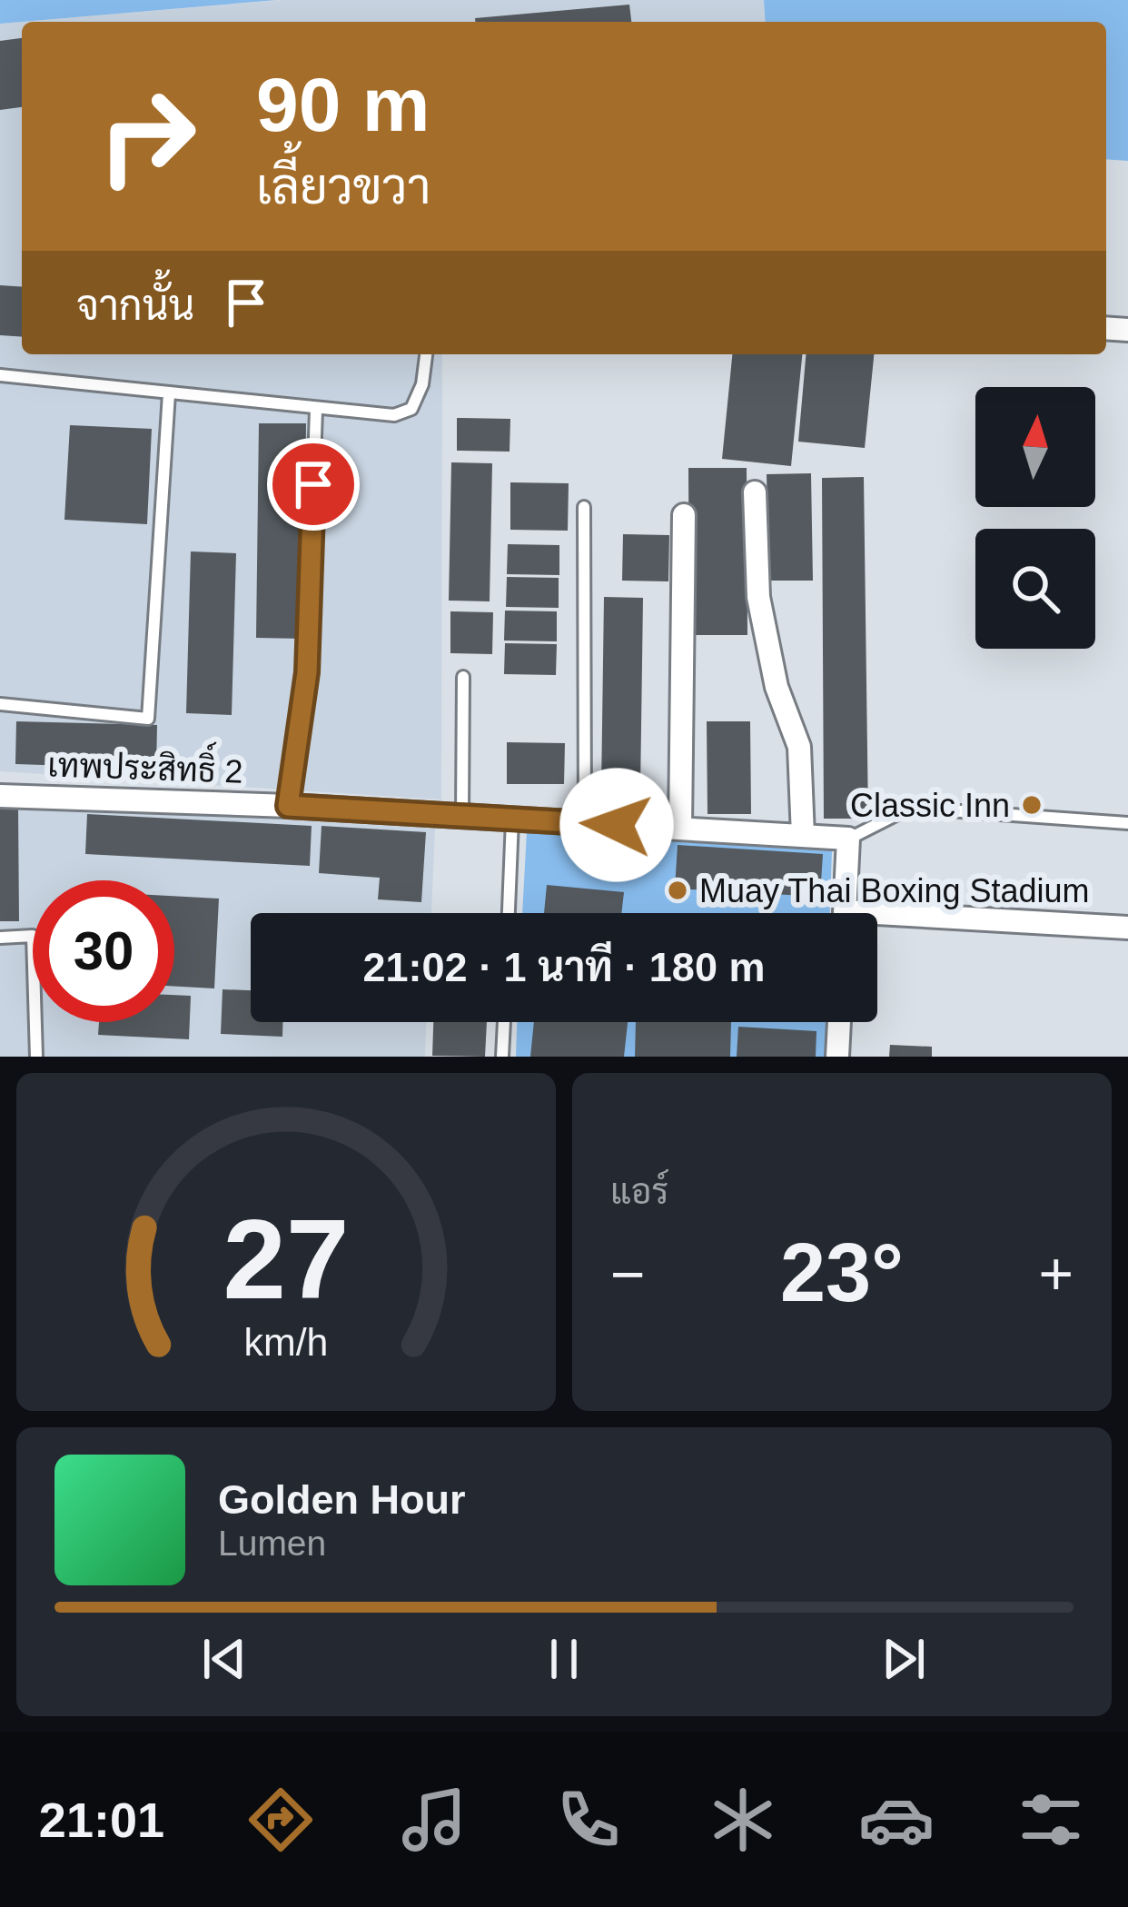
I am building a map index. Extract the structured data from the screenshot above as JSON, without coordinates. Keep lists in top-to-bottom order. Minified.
{"streets":{"street":["เทพประสิทธิ์ 2"]},"places":["Classic Inn","Muay Thai Boxing Stadium"],"north":"top","page":{"turn":["90 m","เลี้ยวขวา"],"then":"จากนั้น","limit":"30","trip":"21:02 · 1 นาที · 180 m","tile":"แอร์","heat":["−","23°","+"],"song":["Golden Hour","Lumen"],"tabs":"21:01","gauge":["27","km/h"]}}
